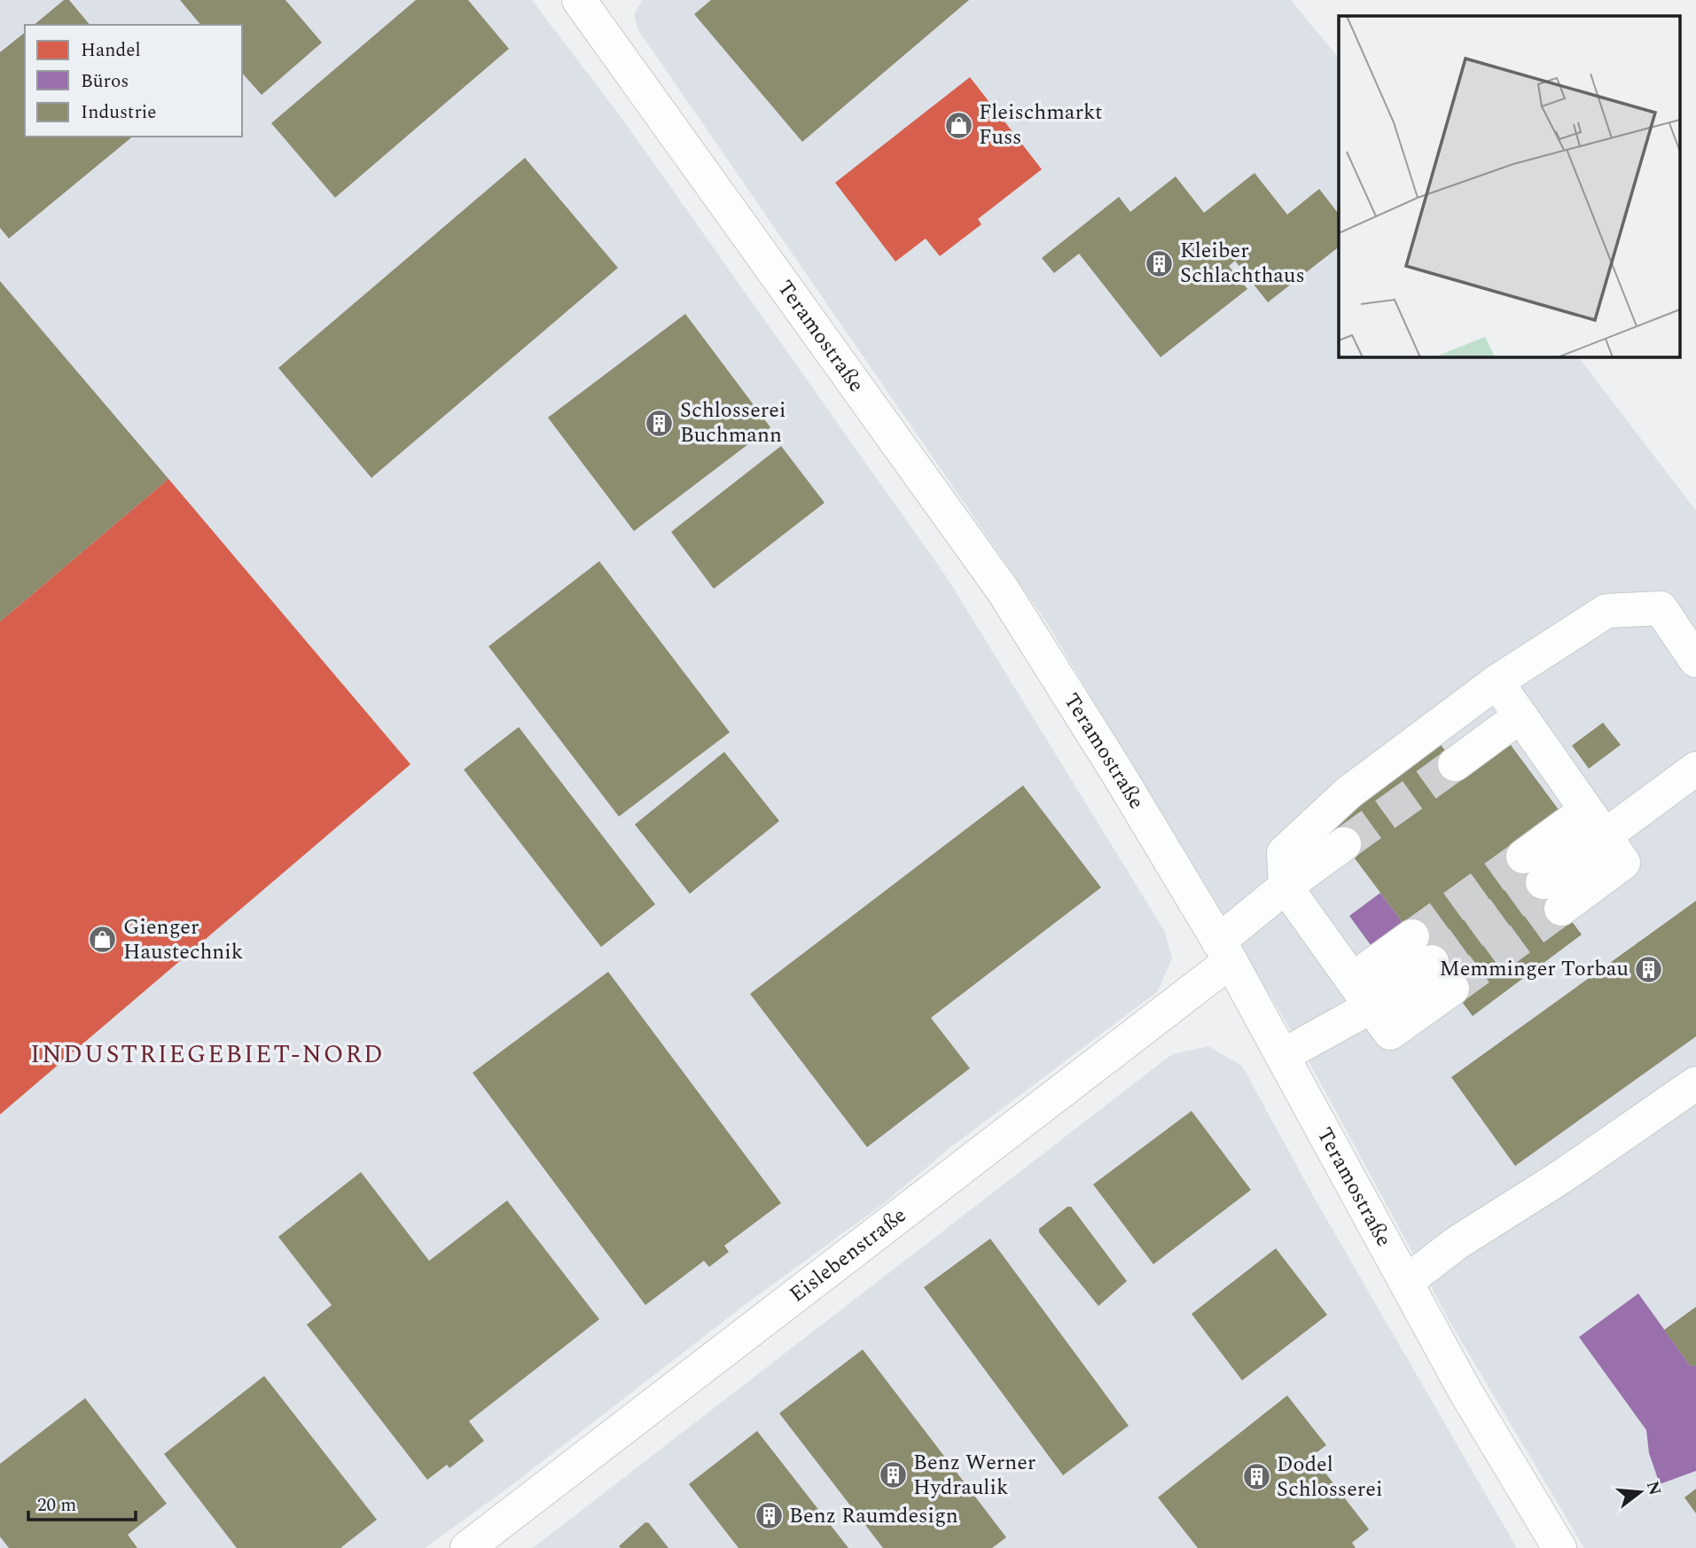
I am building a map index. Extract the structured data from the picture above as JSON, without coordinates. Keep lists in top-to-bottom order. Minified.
{"streets":{"street":["Teramostraße","Eislebenstraße"]},"crossings":[["Teramostraße","Eislebenstraße"]],"districts":["INDUSTRIEGEBIET-NORD"],"places":{"shop":["Fleischmarkt Fuss","Gienger Haustechnik"],"building":["Kleiber Schlachthaus","Schlosserei Buchmann","Memminger Torbau","Benz Werner Hydraulik","Dodel Schlosserei","Benz Raumdesign"]},"legend":["Handel","Büros","Industrie"],"scale_bar":"20 m","north":"right"}
